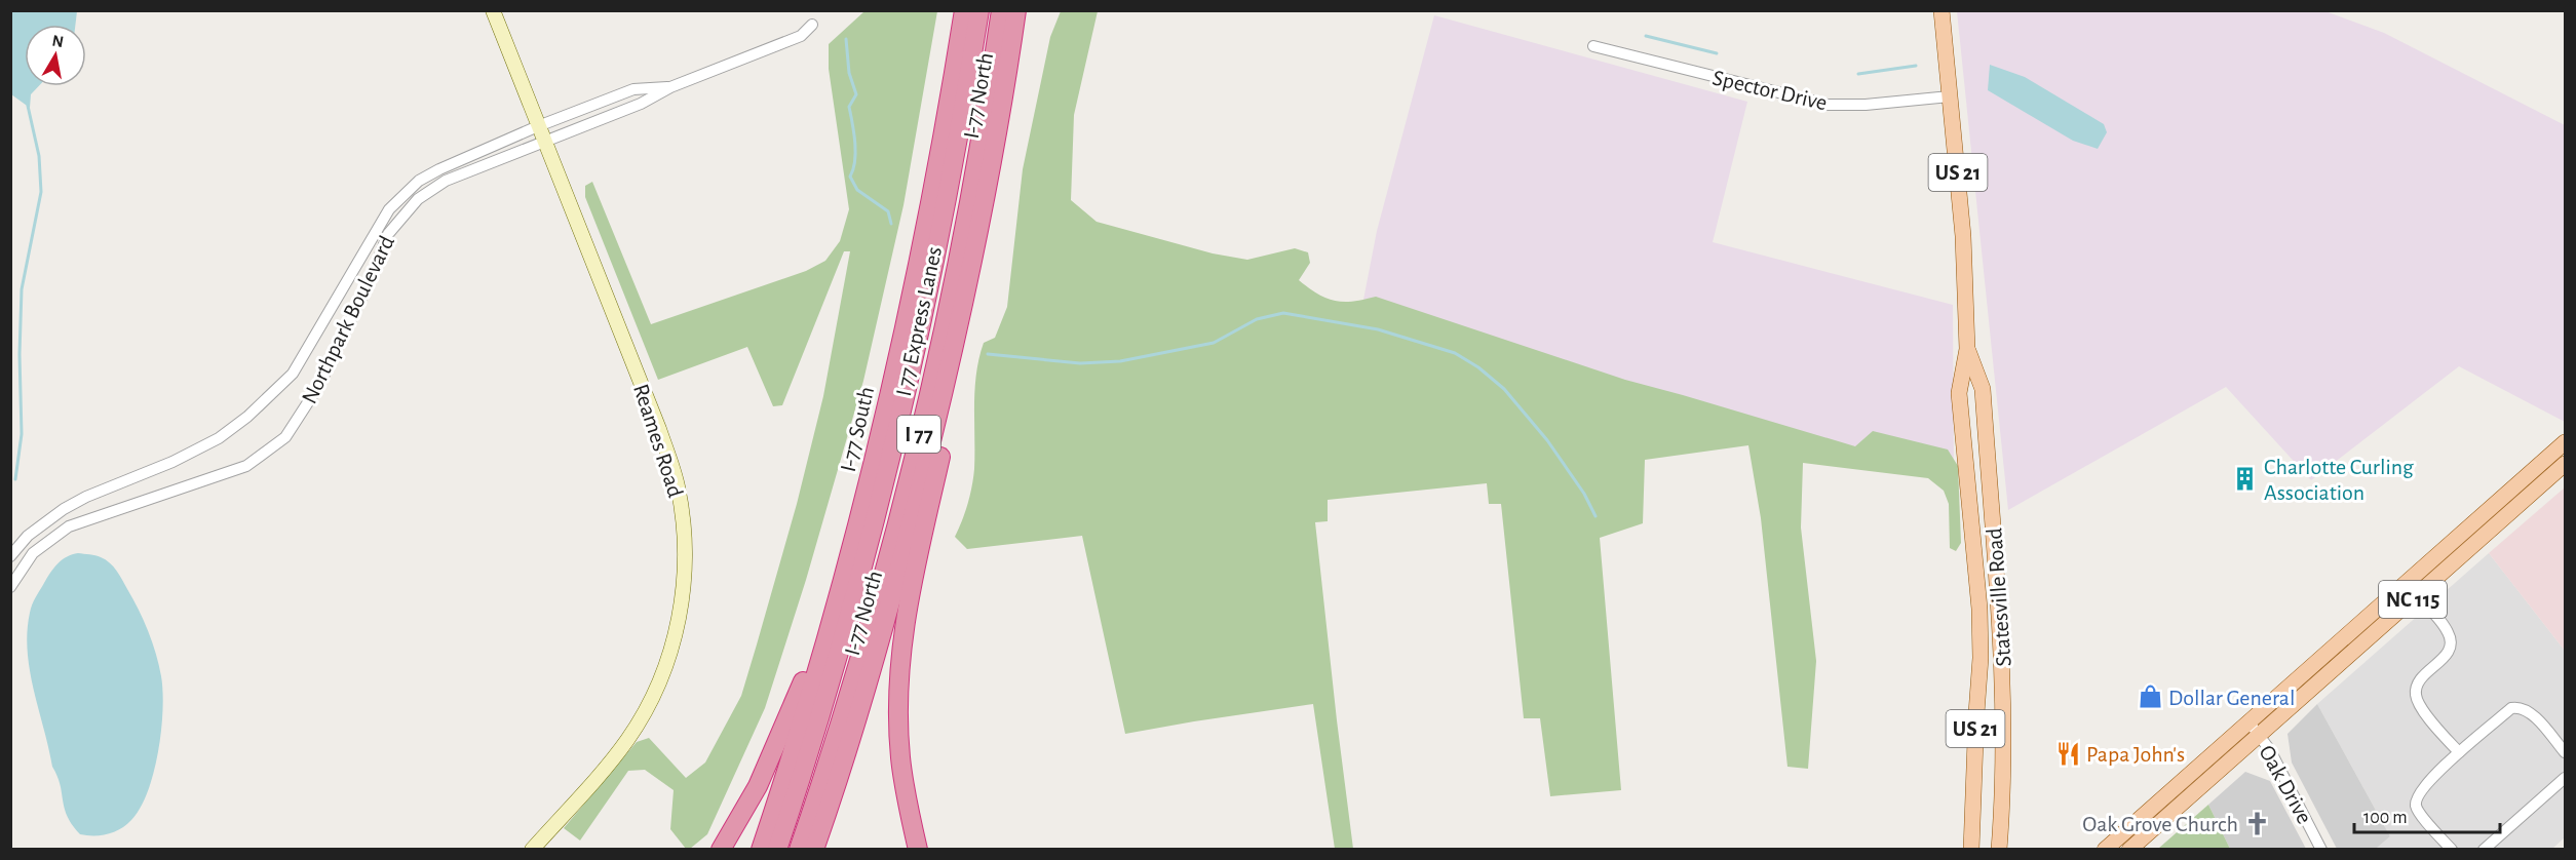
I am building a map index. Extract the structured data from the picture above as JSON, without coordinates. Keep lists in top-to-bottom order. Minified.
{"streets":{"highway":["I-77 North","I 77 Express Lanes","I-77 South","I 77"],"main road":["US 21","Reames Road","Statesville Road","NC 115"],"street":["Spector Drive","Northpark Boulevard","Oak Drive"]},"crossings":[["Spector Drive","Statesville Road"],["Northpark Boulevard","Reames Road"],["NC 115","Oak Drive"]],"places":{"building":["Charlotte Curling Association"],"shop":["Dollar General"],"restaurant":["Papa John's"],"church":["Oak Grove Church"]},"scale_bar":"100 m","north":"top"}
